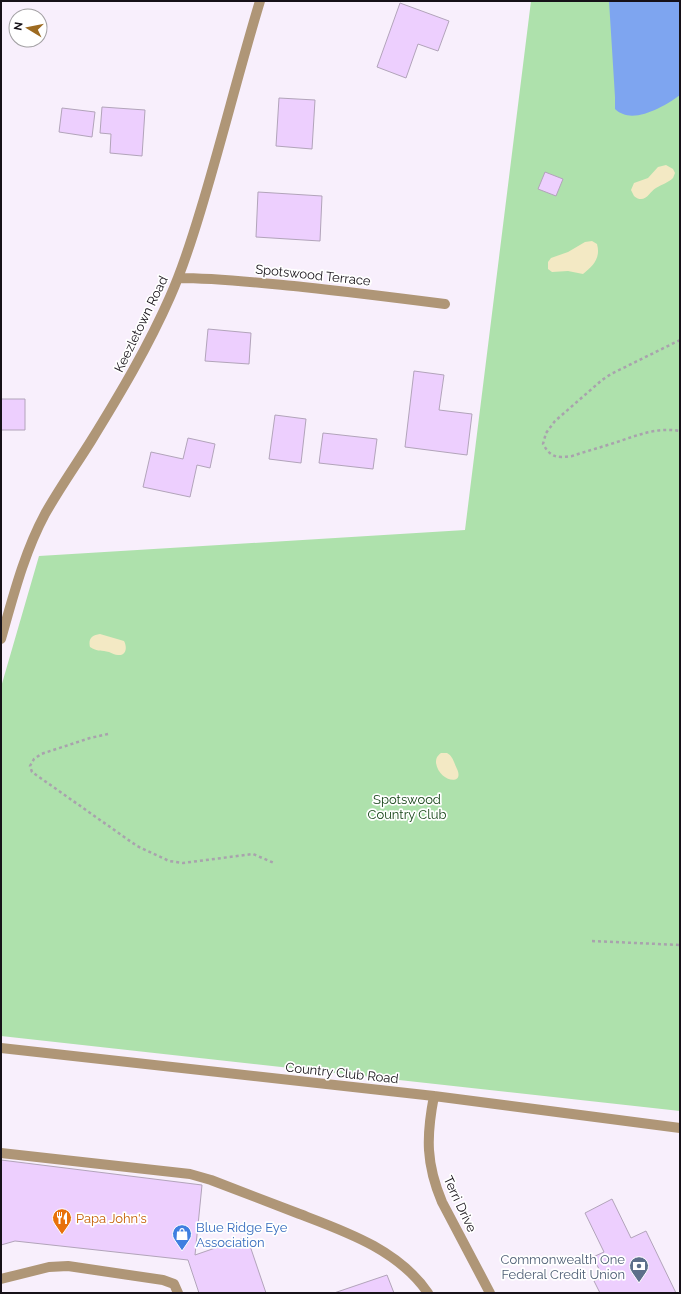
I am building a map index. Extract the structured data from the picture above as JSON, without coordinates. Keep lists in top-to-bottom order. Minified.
{"streets":{"street":["Spotswood Terrace","Keezletown Road","Country Club Road","Terri Drive"]},"crossings":[["Spotswood Terrace","Keezletown Road"],["Country Club Road","Terri Drive"]],"parks":["Spotswood Country Club"],"places":{"restaurant":["Papa John's"],"shop":["Blue Ridge Eye Association"],"bank":["Commonwealth One Federal Credit Union"]},"north":"left"}
